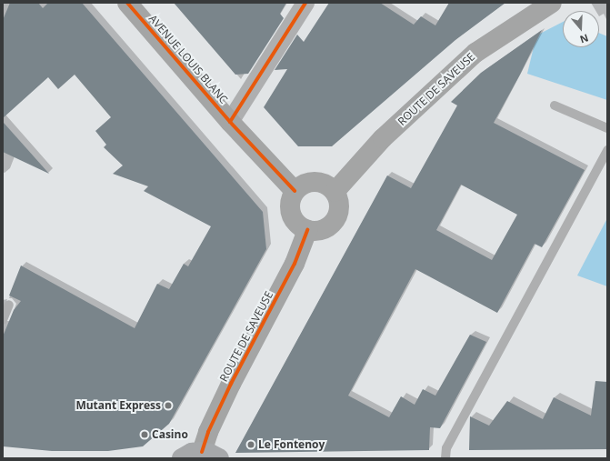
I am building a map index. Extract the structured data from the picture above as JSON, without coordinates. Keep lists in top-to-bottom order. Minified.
{"streets":{"main road":["AVENUE LOUIS BLANC","ROUTE DE SAVEUSE"]},"crossings":[["AVENUE LOUIS BLANC","ROUTE DE SAVEUSE"]],"places":["Mutant Express","Casino","Le Fontenoy"],"north":"bottom"}
